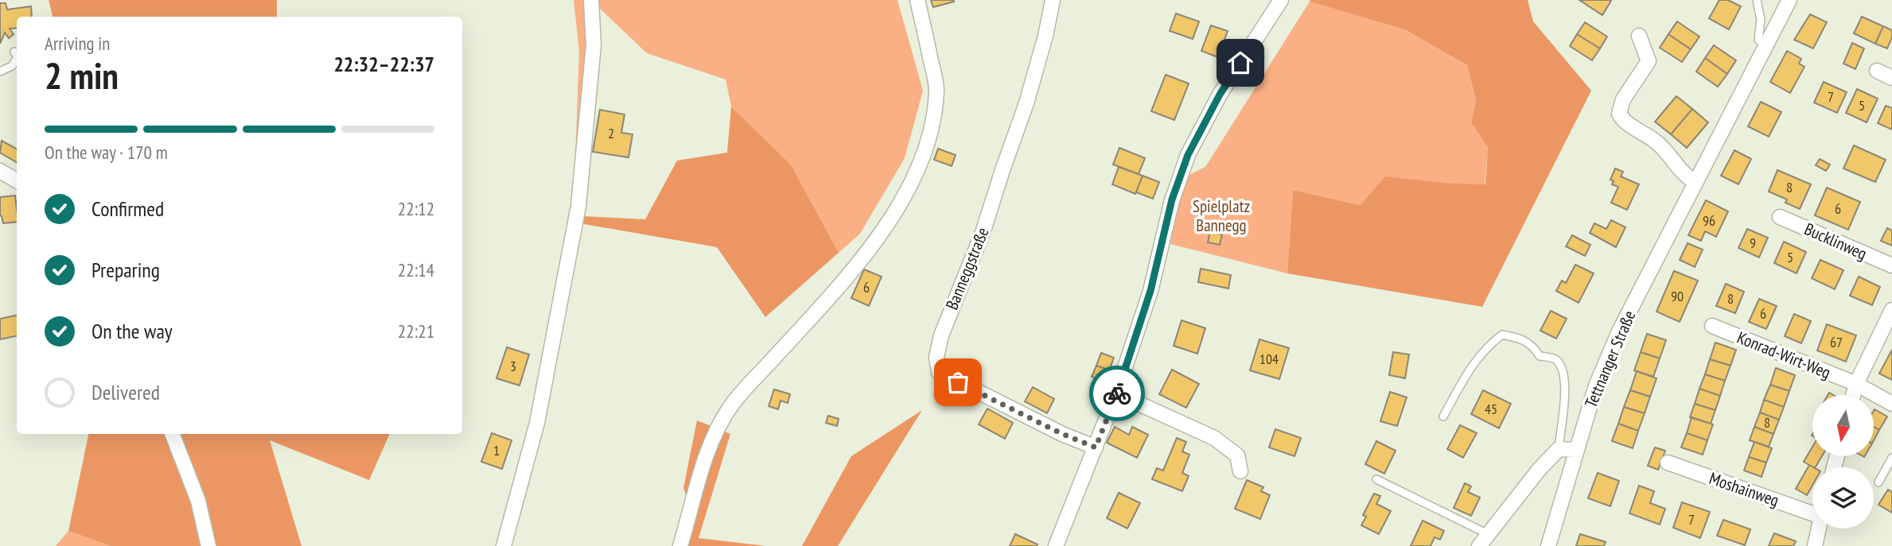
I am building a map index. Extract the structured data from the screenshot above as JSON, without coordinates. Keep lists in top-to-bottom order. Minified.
{"streets":{"street":["Bucklinweg","Banneggstraße","Konrad-Wirt-Weg","Tettnanger Straße","Moshainweg"]},"parks":["Spielplatz Bannegg"],"house_numbers":["7","5","2","8","6","96","9","5","6","90","8","6","67","104","3","45","8","1","7"],"north":"bottom","page":{"heading":["2 min","Arriving in","22:32–22:37"],"bar":"On the way · 170 m","list":[["Confirmed","22:12"],["Preparing","22:14"],["On the way","22:21"],"Delivered"]}}
